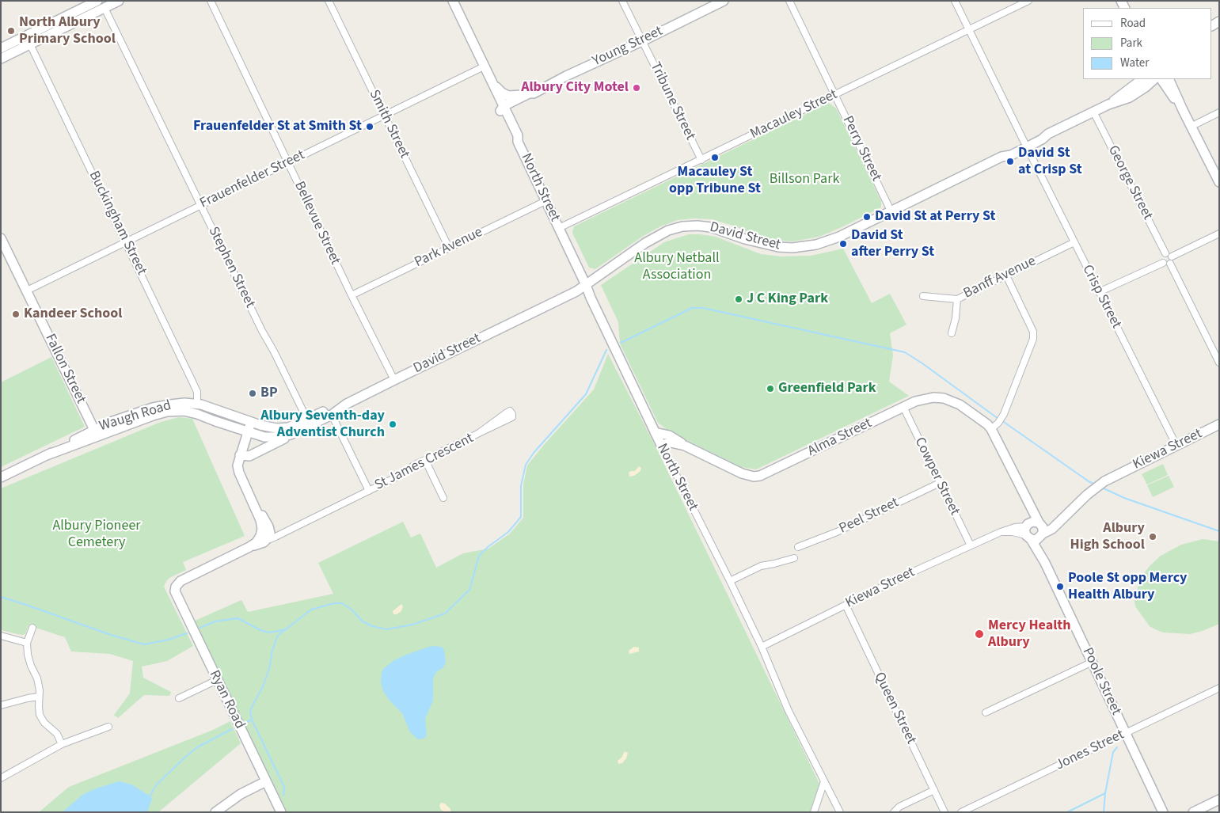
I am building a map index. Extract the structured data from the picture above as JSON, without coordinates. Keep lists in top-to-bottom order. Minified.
{"streets":{"street":["Young Street","Tribune Street","Macauley Street","Smith Street","Perry Street","Frauenfelder Street","George Street","North Street","Buckingham Street","Bellevue Street","David Street","Park Avenue","Stephen Street","Banff Avenue","Crisp Street","Fallon Street","Waugh Road","Alma Street","Kiewa Street","St James Crescent","Cowper Street","Peel Street","Poole Street","Ryan Road","Queen Street","Jones Street"]},"crossings":[["Young Street","Tribune Street"],["Young Street","North Street"],["Tribune Street","Macauley Street"],["Macauley Street","Perry Street"],["Macauley Street","North Street"],["Macauley Street","Crisp Street"],["Smith Street","Frauenfelder Street"],["Smith Street","Park Avenue"],["Perry Street","David Street"],["Frauenfelder Street","North Street"],["Frauenfelder Street","Buckingham Street"],["Frauenfelder Street","Bellevue Street"],["Frauenfelder Street","Stephen Street"],["Frauenfelder Street","Fallon Street"],["George Street","David Street"],["North Street","David Street"],["North Street","Park Avenue"],["North Street","Alma Street"],["North Street","Kiewa Street"],["Buckingham Street","Waugh Road"],["Bellevue Street","David Street"],["Bellevue Street","Park Avenue"],["David Street","Stephen Street"],["David Street","Crisp Street"],["David Street","Waugh Road"],["David Street","St James Crescent"],["Banff Avenue","Crisp Street"],["Crisp Street","Kiewa Street"],["Fallon Street","Waugh Road"],["Alma Street","Cowper Street"],["Kiewa Street","Cowper Street"],["Kiewa Street","Poole Street"],["Kiewa Street","Queen Street"],["St James Crescent","Ryan Road"],["Cowper Street","Peel Street"],["Poole Street","Jones Street"]],"parks":["Billson Park","Albury Netball Association","Albury Pioneer Cemetery"],"places":["North Albury Primary School","Albury City Motel","Frauenfelder St at Smith St","Macauley St opp Tribune St","David St at Crisp St","David St at Perry St","David St after Perry St","J C King Park","Kandeer School","Greenfield Park","BP","Albury Seventh-day Adventist Church","Albury High School","Poole St opp Mercy Health Albury","Mercy Health Albury"],"legend":["Road","Park","Water"]}
